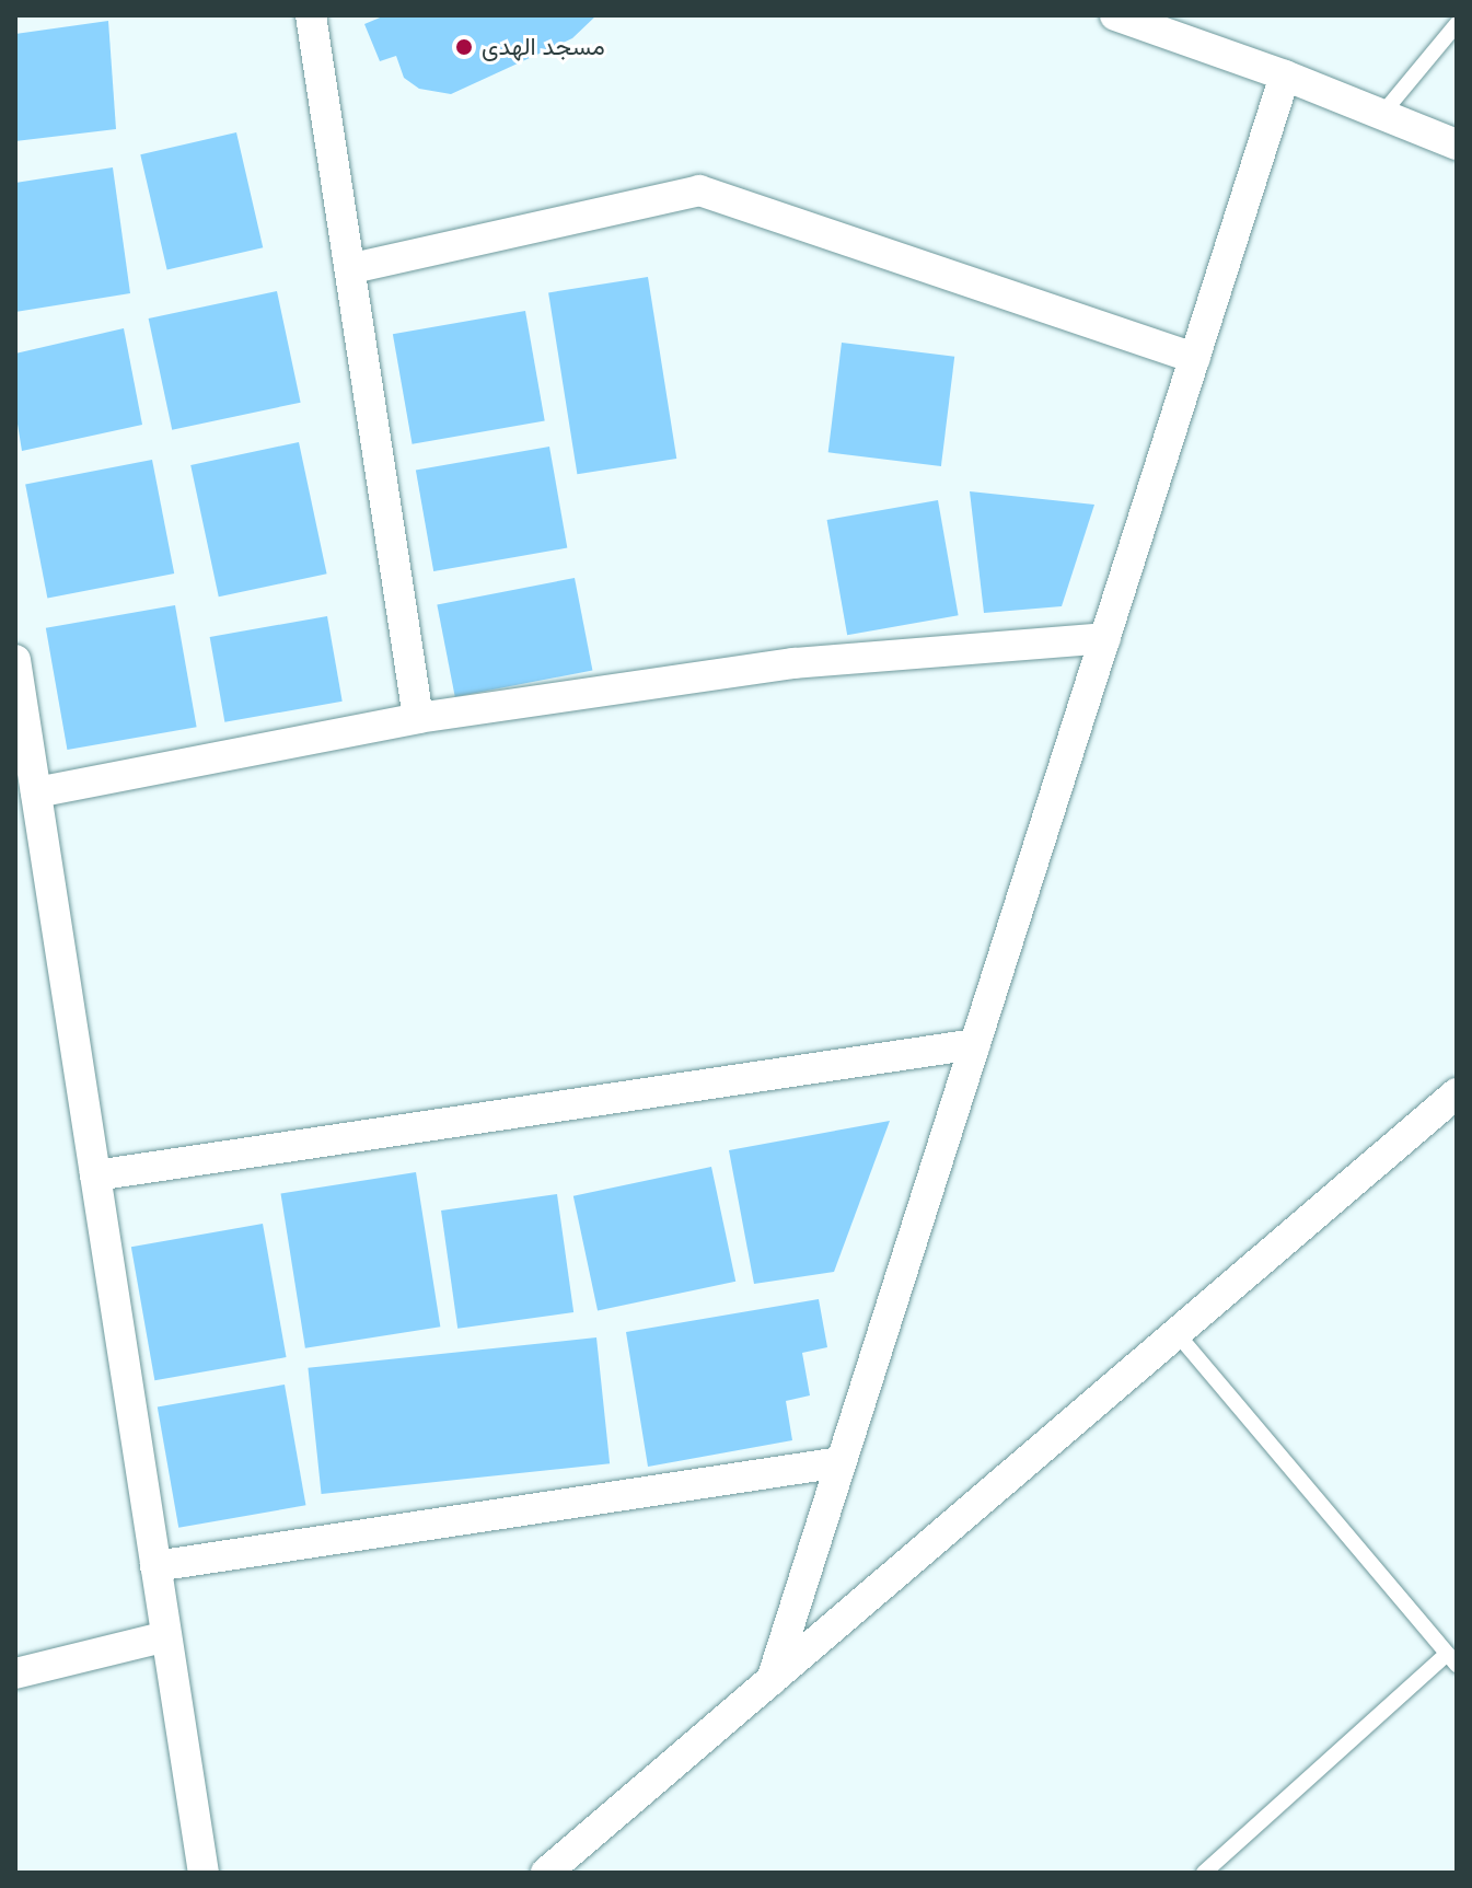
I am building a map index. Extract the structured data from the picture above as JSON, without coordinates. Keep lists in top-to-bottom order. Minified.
{"places":["مسجد الهدى"]}
